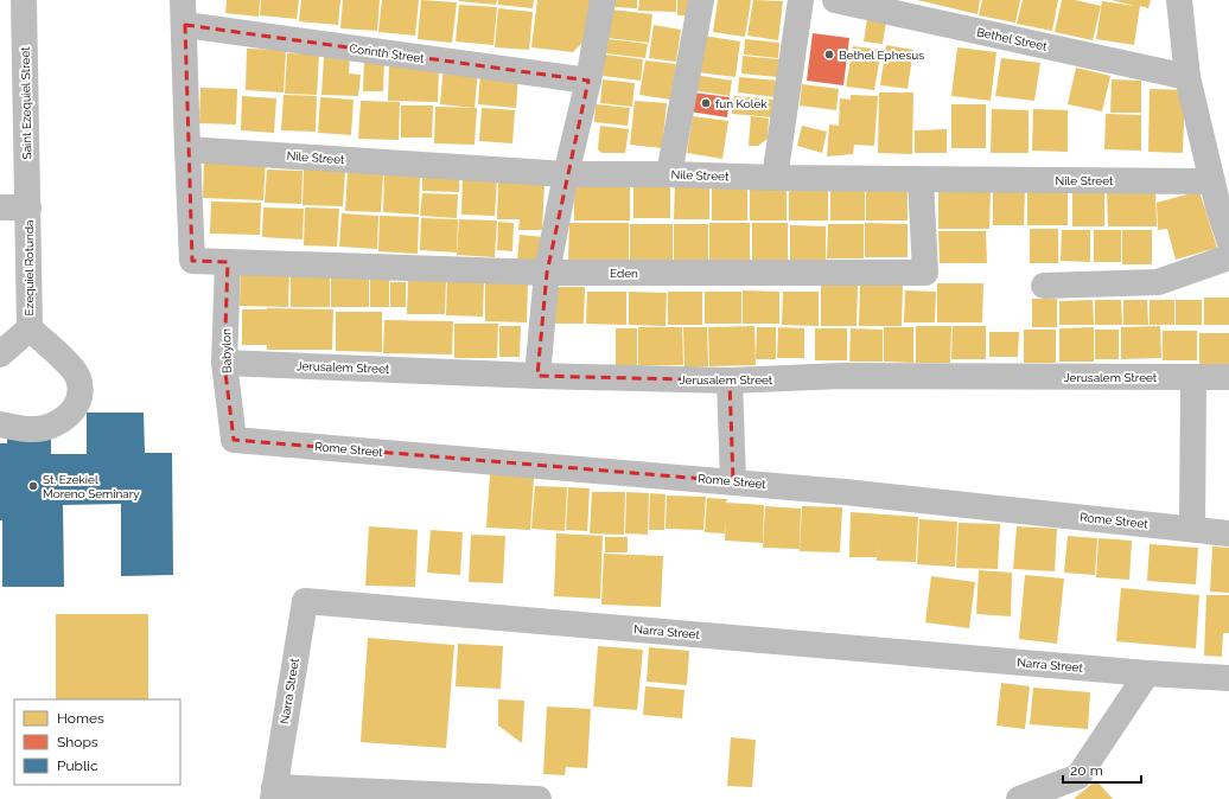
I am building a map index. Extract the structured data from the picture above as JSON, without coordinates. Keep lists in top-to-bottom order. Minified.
{"streets":{"street":["Bethel Street","Corinth Street","Saint Ezequiel Street","Nile Street","Ezequiel Rotunda","Eden","Babylon","Jerusalem Street","Rome Street","Narra Street"]},"crossings":[["Saint Ezequiel Street","Ezequiel Rotunda"],["Nile Street","Eden"],["Eden","Babylon"],["Babylon","Jerusalem Street"],["Babylon","Rome Street"]],"places":["Bethel Ephesus","fun Kolek","St. Ezekiel Moreno Seminary"],"legend":["Homes","Shops","Public"],"scale_bar":"20 m"}
